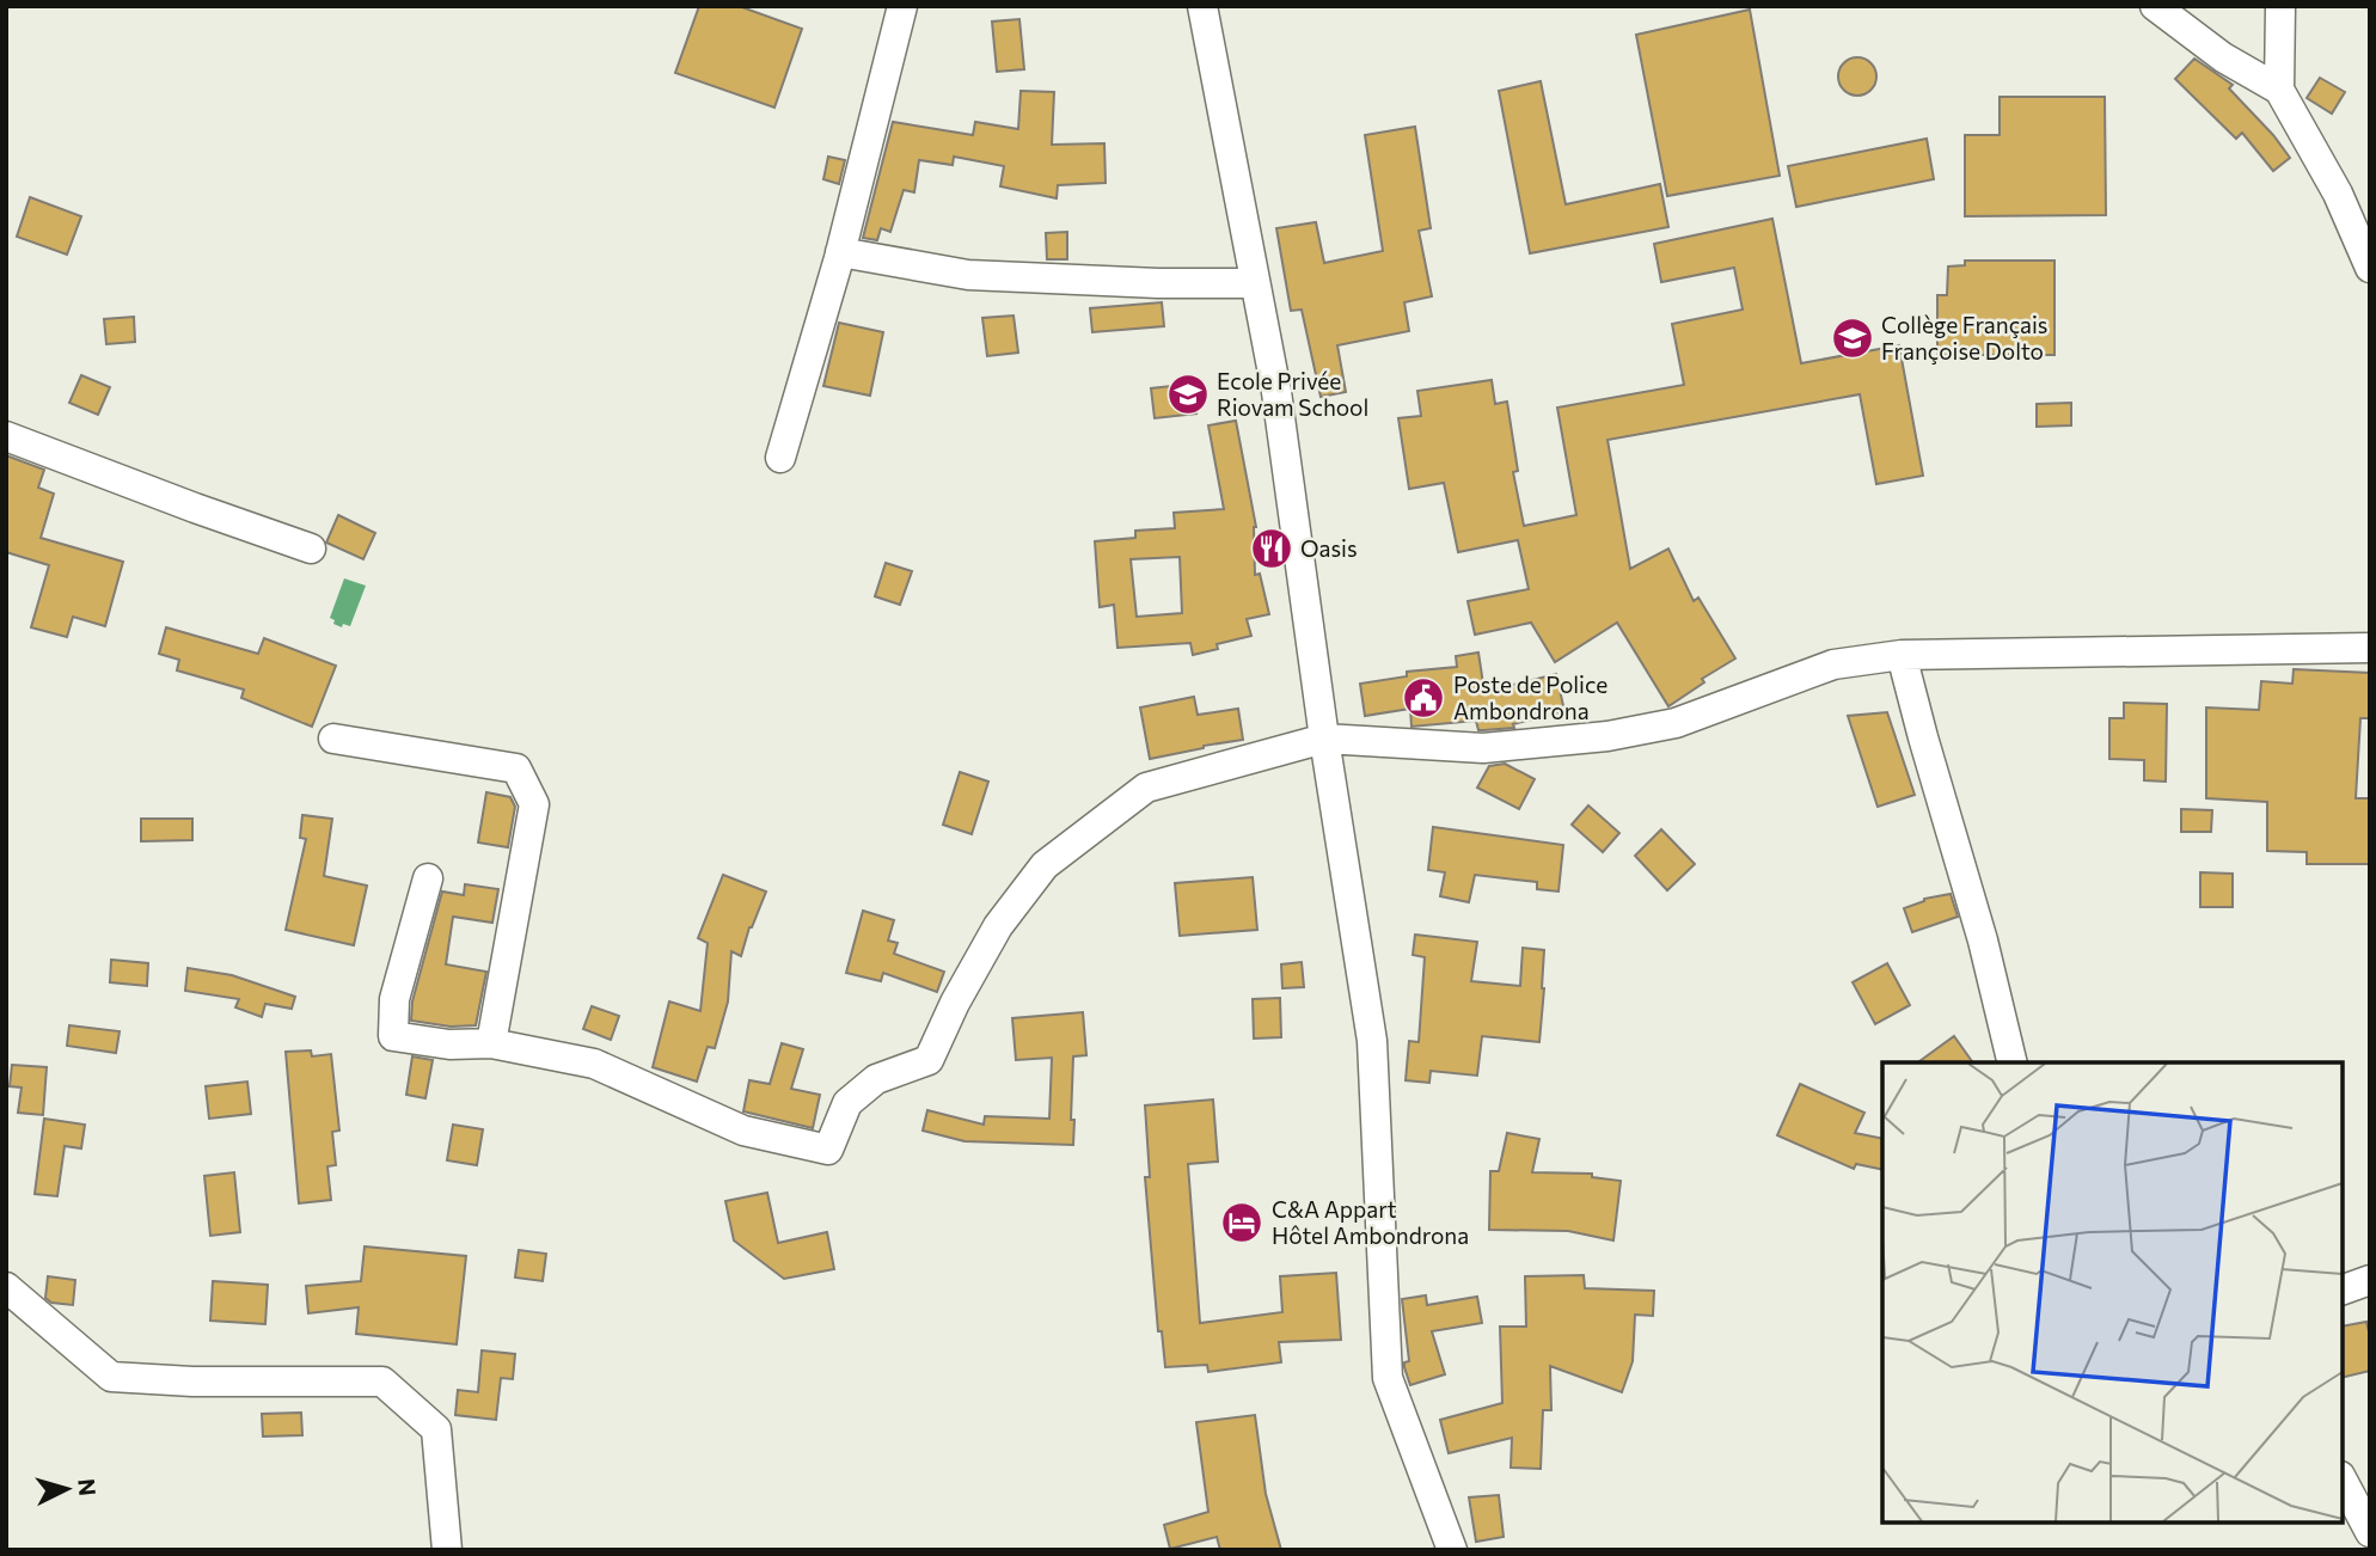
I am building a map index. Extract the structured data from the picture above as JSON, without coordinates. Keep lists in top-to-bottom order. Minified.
{"places":{"school or university":["Collège Français Françoise Dolto","Ecole Privée Riovam School"],"restaurant":["Oasis"],"public building":["Poste de Police Ambondrona"],"hotel":["C&A Appart Hôtel Ambondrona"]},"north":"right"}
